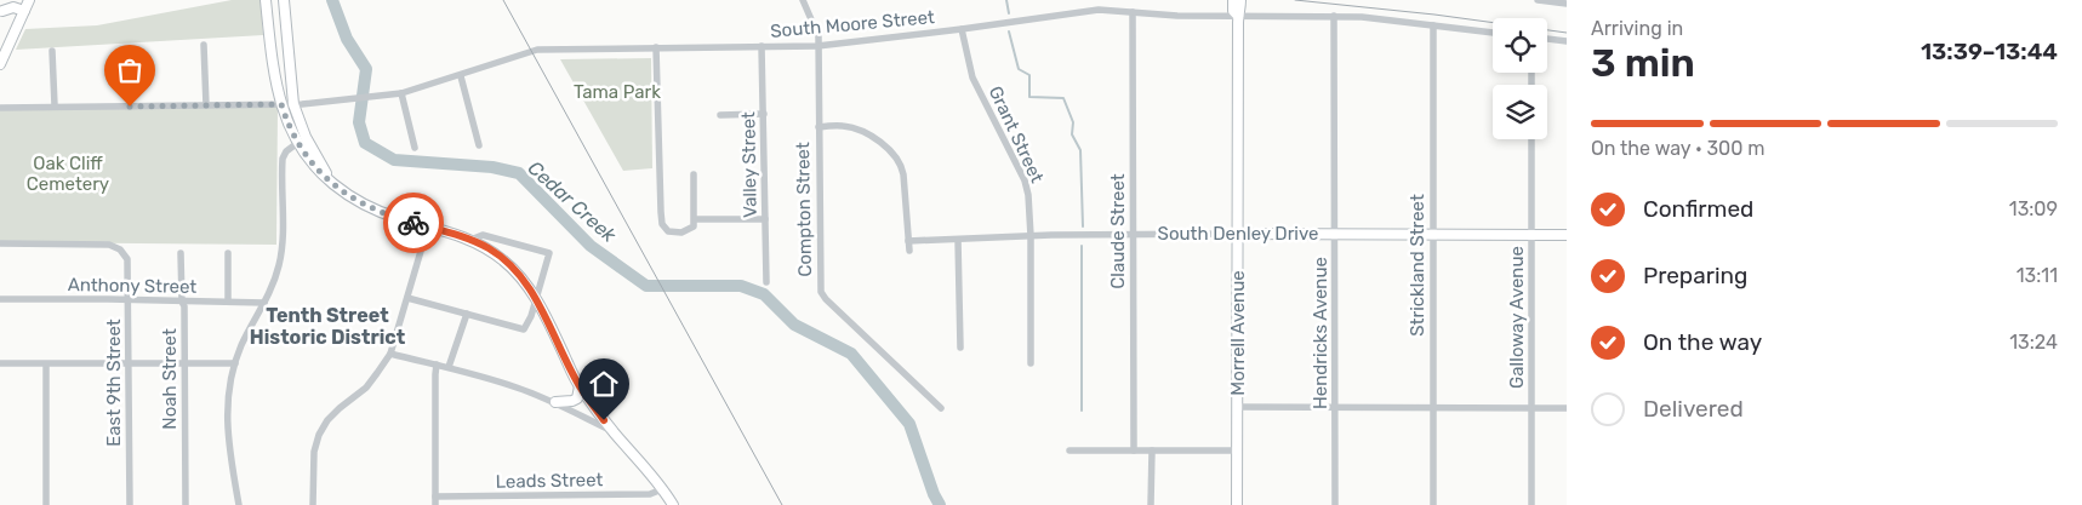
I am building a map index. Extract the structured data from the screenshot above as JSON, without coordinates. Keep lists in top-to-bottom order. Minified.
{"streets":{"street":["South Moore Street","Grant Street","Valley Street","Compton Street","Claude Street","South Denley Drive","Strickland Street","Anthony Street","Galloway Avenue","Morrell Avenue","Hendricks Avenue","Noah Street","East 9th Street","Leads Street"]},"crossings":[["South Moore Street","Grant Street"],["South Moore Street","Valley Street"],["South Moore Street","Compton Street"],["South Moore Street","Claude Street"],["South Moore Street","Strickland Street"],["South Moore Street","Morrell Avenue"],["South Moore Street","Hendricks Avenue"],["Grant Street","South Denley Drive"],["Claude Street","South Denley Drive"],["South Denley Drive","Strickland Street"],["South Denley Drive","Galloway Avenue"],["South Denley Drive","Morrell Avenue"],["South Denley Drive","Hendricks Avenue"],["Anthony Street","Noah Street"],["Anthony Street","East 9th Street"]],"districts":["Tenth Street Historic District"],"water":["Cedar Creek"],"parks":["Tama Park","Oak Cliff Cemetery"],"page":{"heading":["3 min","Arriving in","13:39–13:44"],"bar":"On the way · 300 m","list":[["Confirmed","13:09"],["Preparing","13:11"],["On the way","13:24"],"Delivered"]}}
